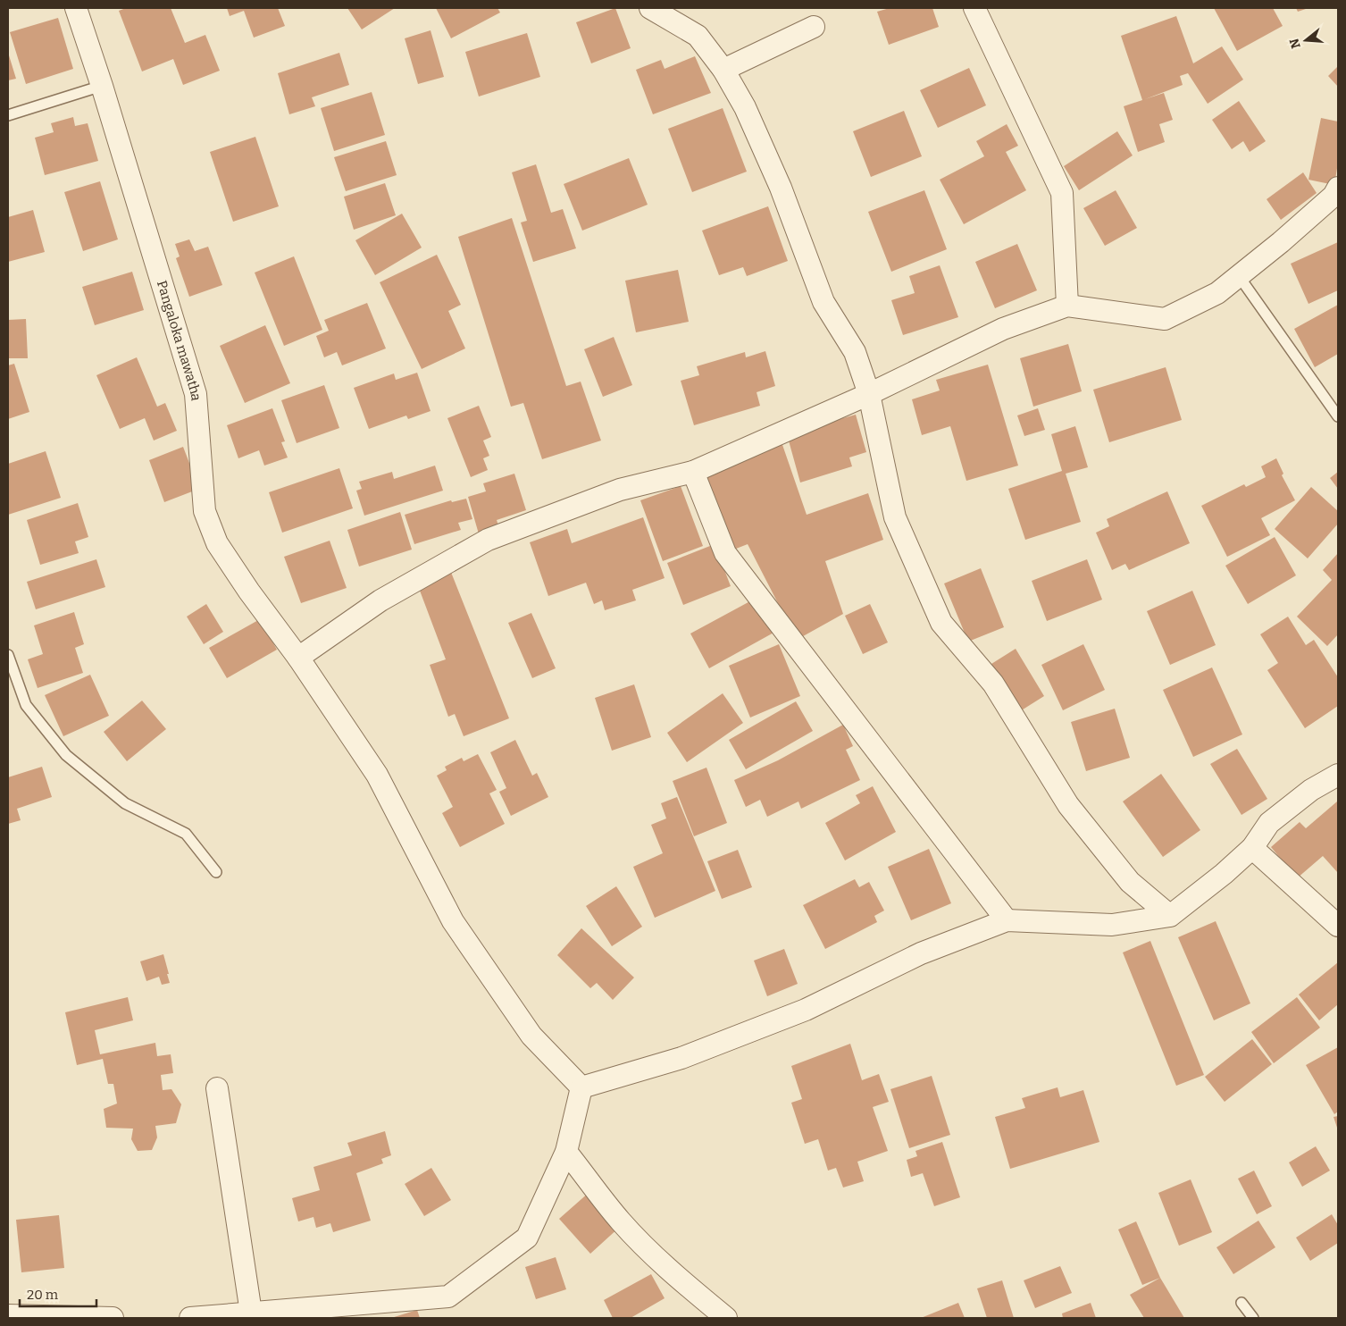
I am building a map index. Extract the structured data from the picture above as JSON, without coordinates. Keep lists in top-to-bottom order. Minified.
{"streets":{"street":["Pangaloka mawatha"]},"scale_bar":"20 m","north":"left"}
